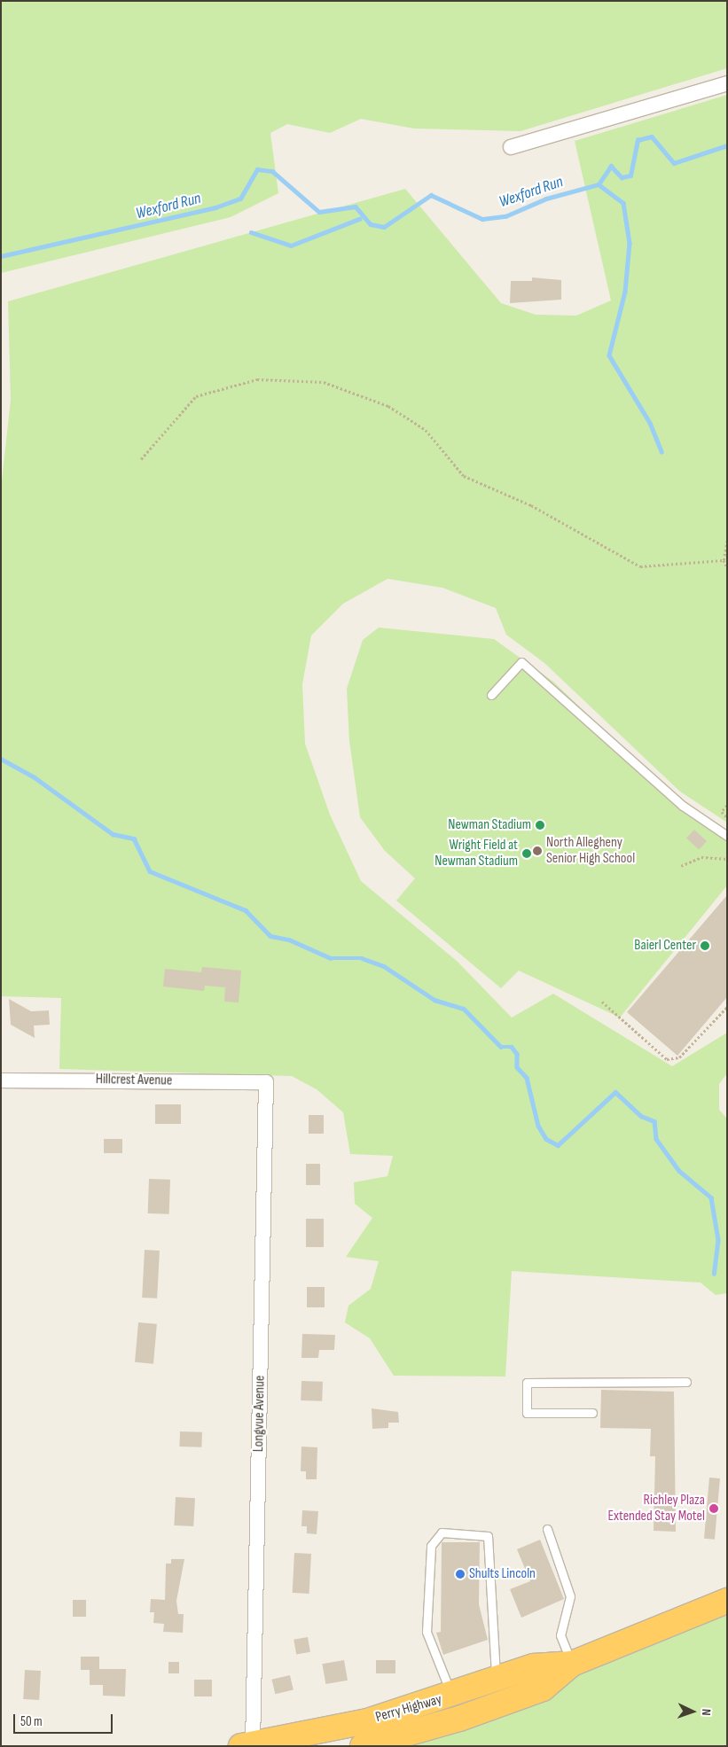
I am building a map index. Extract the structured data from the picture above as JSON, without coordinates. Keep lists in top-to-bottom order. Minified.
{"streets":{"highway":["Perry Highway"],"street":["Hillcrest Avenue","Longvue Avenue"]},"crossings":[["Hillcrest Avenue","Longvue Avenue"],["Longvue Avenue","Perry Highway"]],"water":["Wexford Run"],"places":["Newman Stadium","North Allegheny Senior High School","Wright Field at Newman Stadium","Baierl Center","Richley Plaza Extended Stay Motel","Shults Lincoln"],"scale_bar":"50 m","north":"right"}
